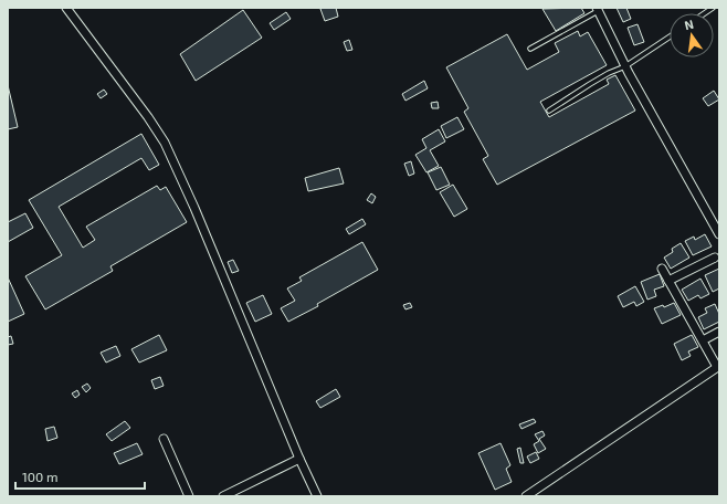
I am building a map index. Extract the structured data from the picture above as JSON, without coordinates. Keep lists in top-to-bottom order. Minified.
{"scale_bar":"100 m","north":"top"}
